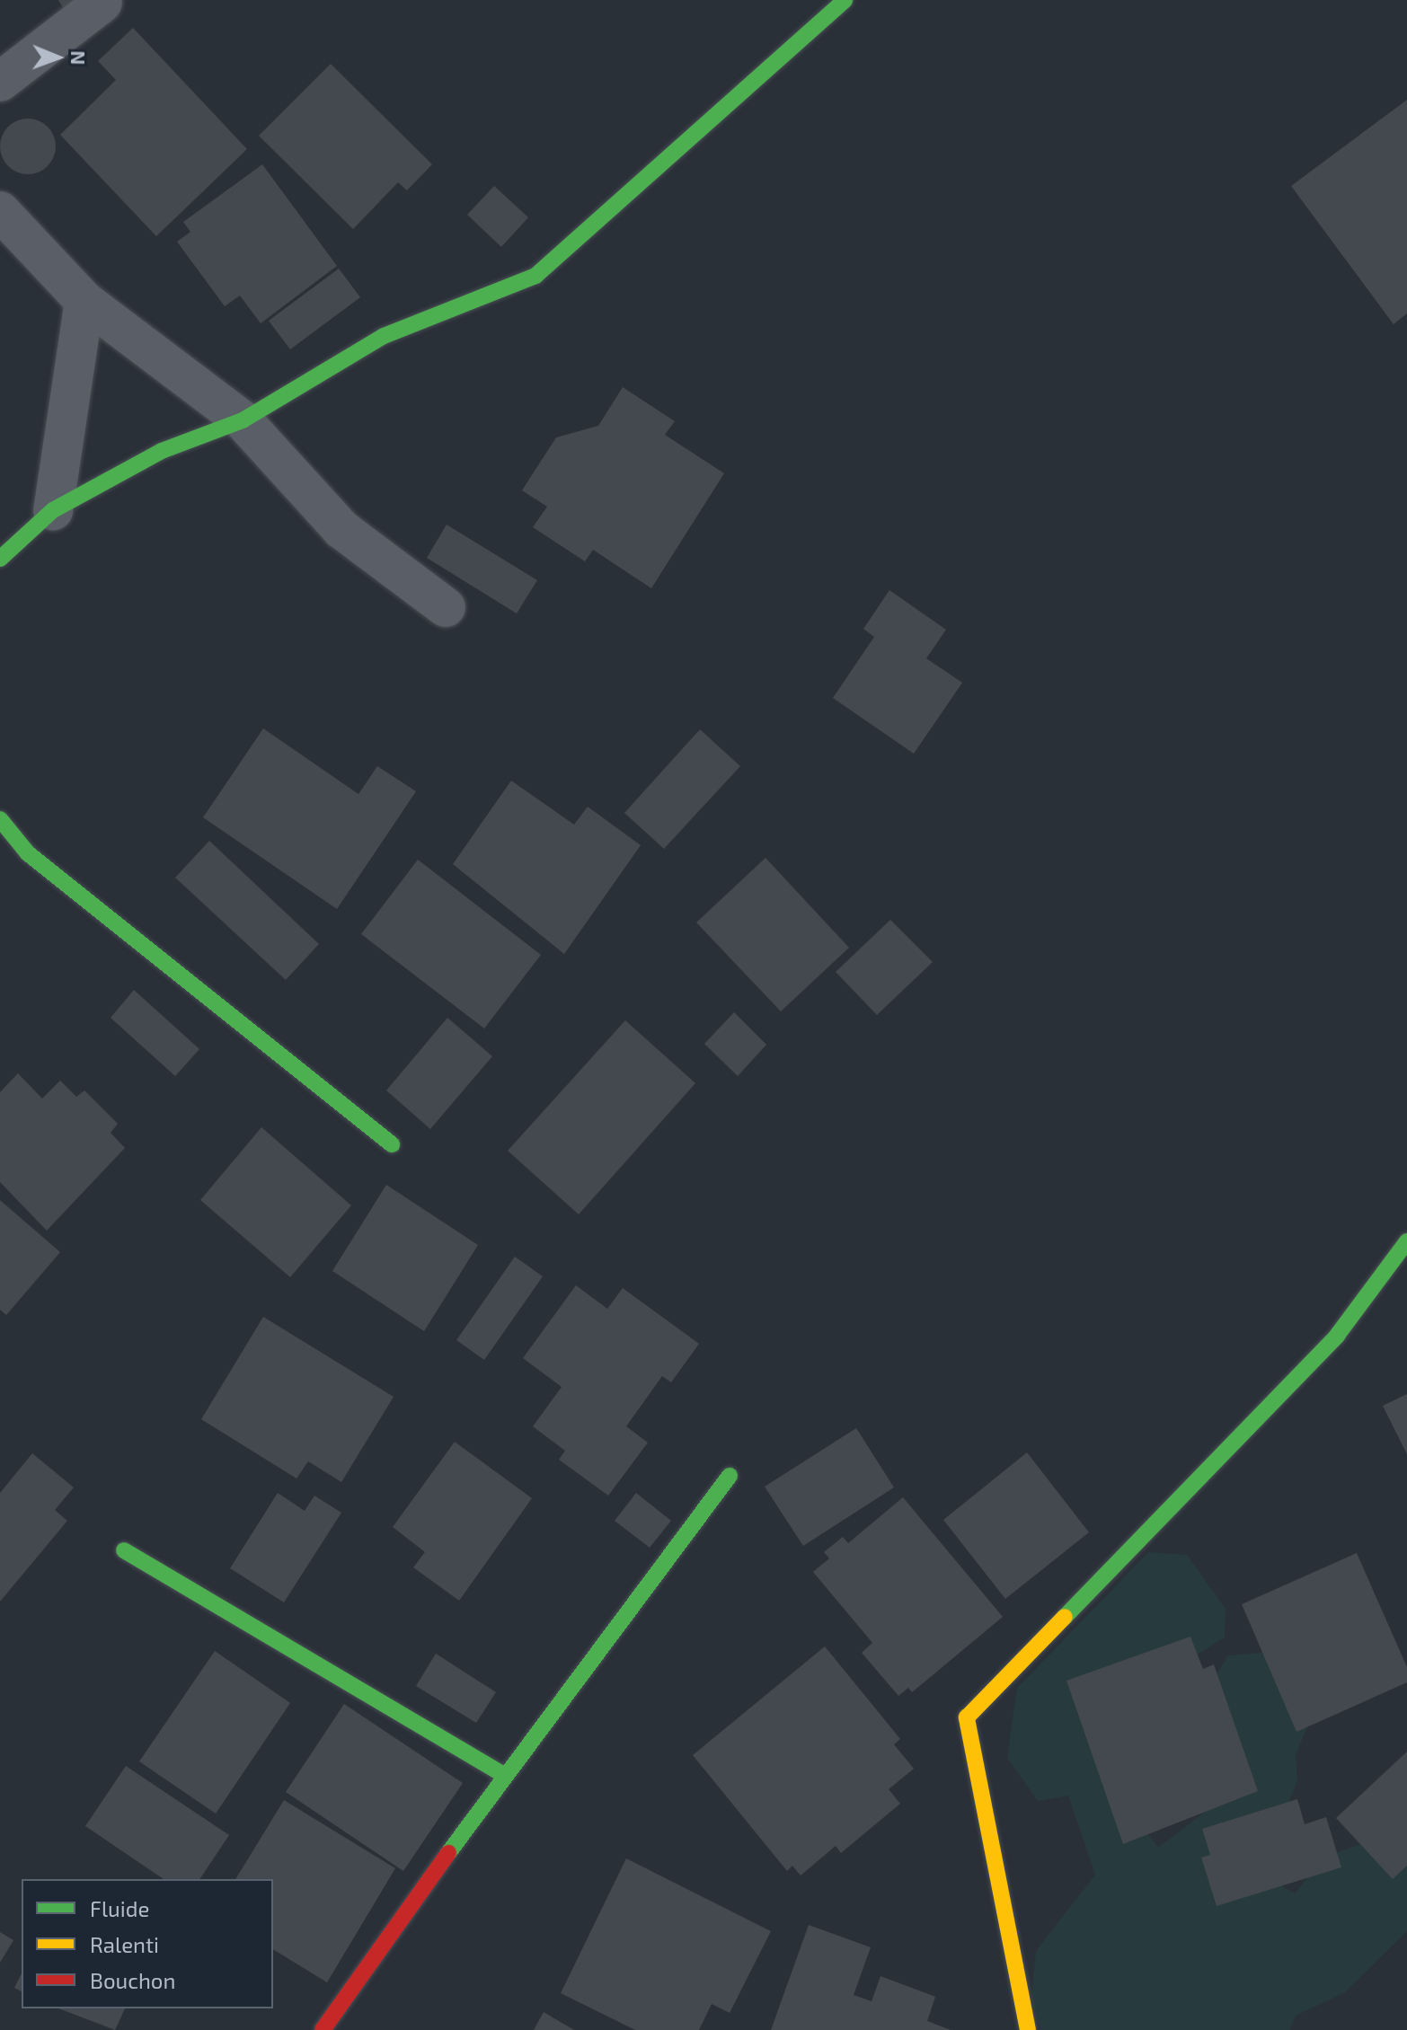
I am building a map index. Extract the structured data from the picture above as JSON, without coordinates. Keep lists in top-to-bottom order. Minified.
{"legend":["Fluide","Ralenti","Bouchon"],"north":"right"}
